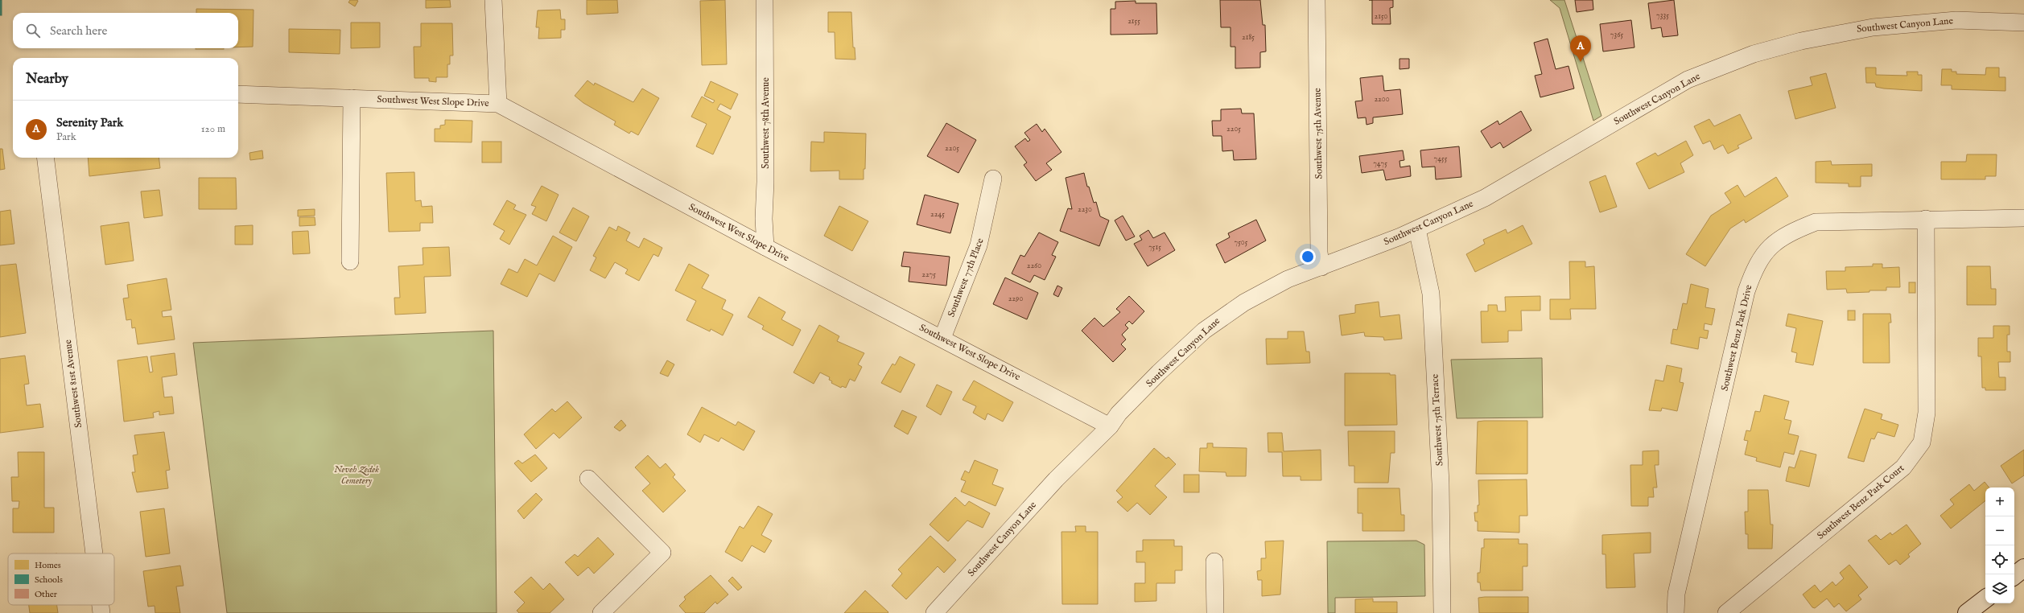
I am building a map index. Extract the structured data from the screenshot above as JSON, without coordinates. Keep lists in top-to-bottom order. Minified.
{"streets":{"street":["Southwest Canyon Lane","Southwest West Slope Drive","Southwest 78th Avenue","Southwest 75th Avenue","Southwest 77th Place","Southwest Benz Park Drive","Southwest 81st Avenue","Southwest 75th Terrace","Southwest Benz Park Court"]},"crossings":[["Southwest Canyon Lane","Southwest West Slope Drive"],["Southwest Canyon Lane","Southwest 75th Avenue"],["Southwest Canyon Lane","Southwest 75th Terrace"],["Southwest West Slope Drive","Southwest 78th Avenue"],["Southwest West Slope Drive","Southwest 77th Place"],["Southwest Benz Park Drive","Southwest Benz Park Court"]],"parks":["Neveh Zedek Cemetery"],"house_numbers":["7335","2150","2155","7365","2185","2200","2205","2205","7455","7475","2230","2245","7505","7515","2260","2275","2290"],"legend":["Homes","Schools","Other"],"page":{"search":"Search here","pins":"A","heading":"Nearby","list":[{"mark":"A","name":"Serenity Park","note":"Park","value":"120 m"}],"map_buttons":["+","−"]}}
